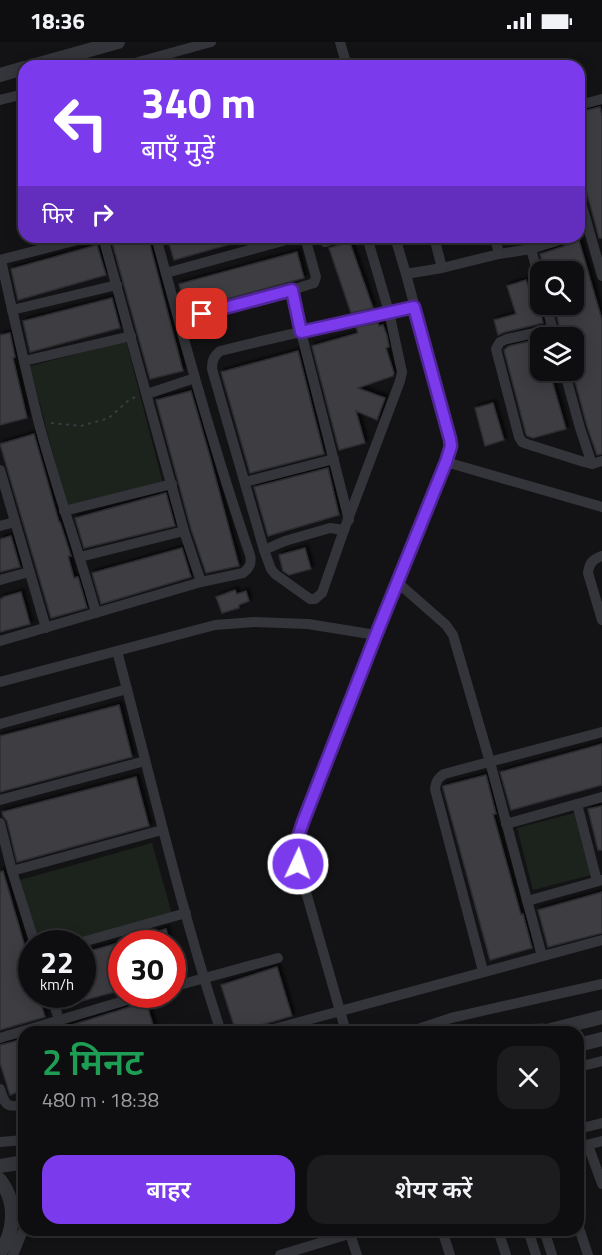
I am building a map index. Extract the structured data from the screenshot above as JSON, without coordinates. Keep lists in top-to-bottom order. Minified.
{"page":{"status":"18:36","turn":["340 m","बाएँ मुड़ें"],"then":"फिर","speed":"22 km/h","limit":"30","heading":["2 मिनट","480 m · 18:38"],"buttons":["बाहर","शेयर करें"]}}
